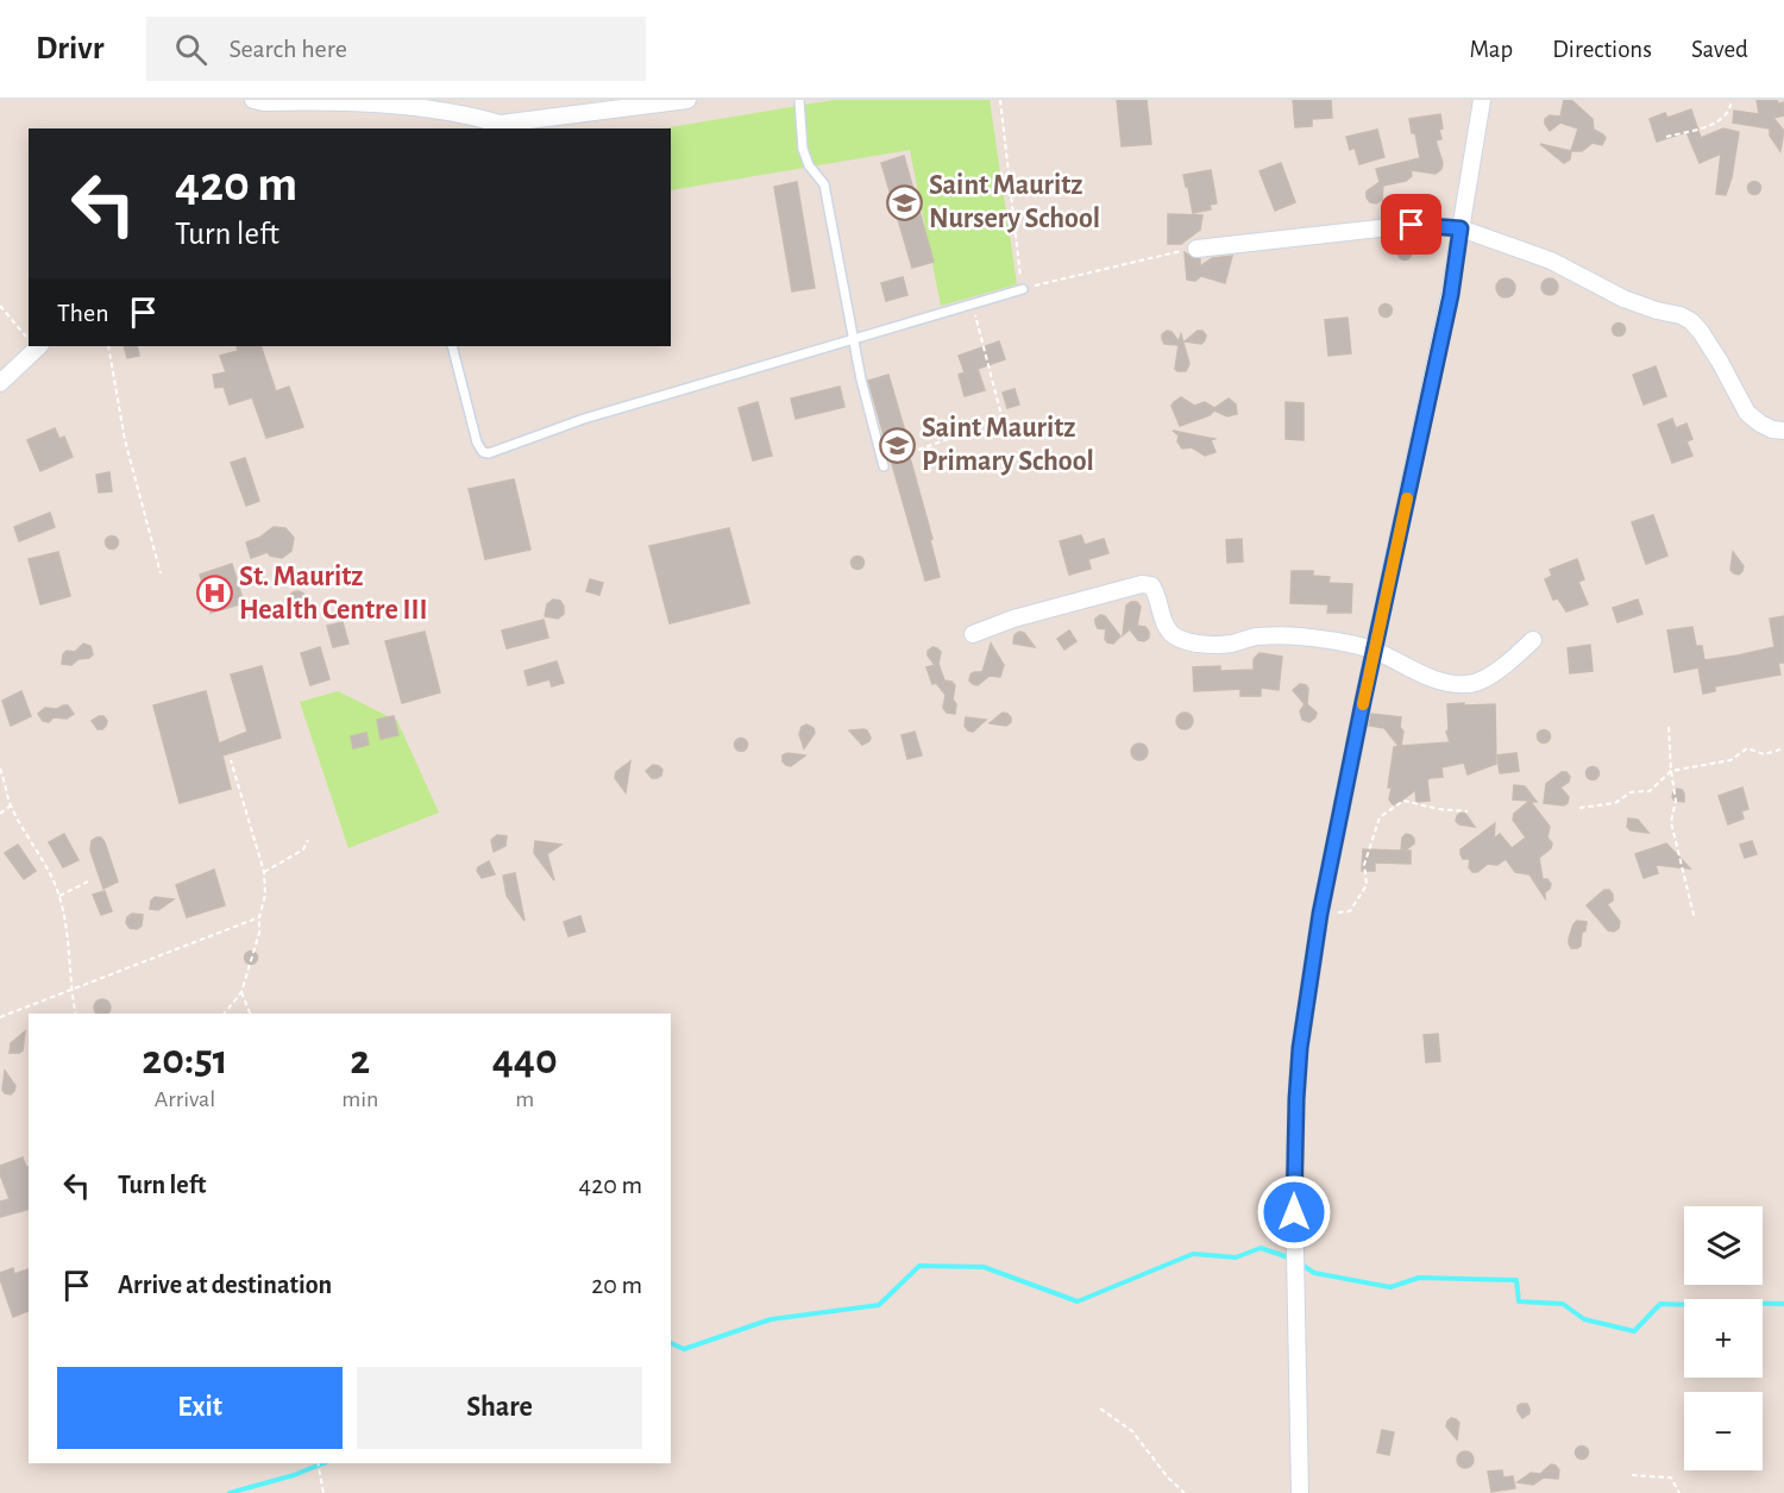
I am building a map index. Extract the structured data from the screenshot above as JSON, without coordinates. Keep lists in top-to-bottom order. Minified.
{"places":{"school or university":["Saint Mauritz Nursery School","Saint Mauritz Primary School"],"hospital":["St. Mauritz Health Centre III"]},"page":{"header":"Drivr","search":"Search here","nav":["Map","Directions","Saved"],"turn":["420 m","Turn left"],"then":"Then","eta":["20:51","Arrival","2","min","440","m"],"list":[{"name":"Turn left","value":"420 m"},{"name":"Arrive at destination","value":"20 m"}],"map_buttons":["+","−"],"buttons":["Exit","Share"]}}
